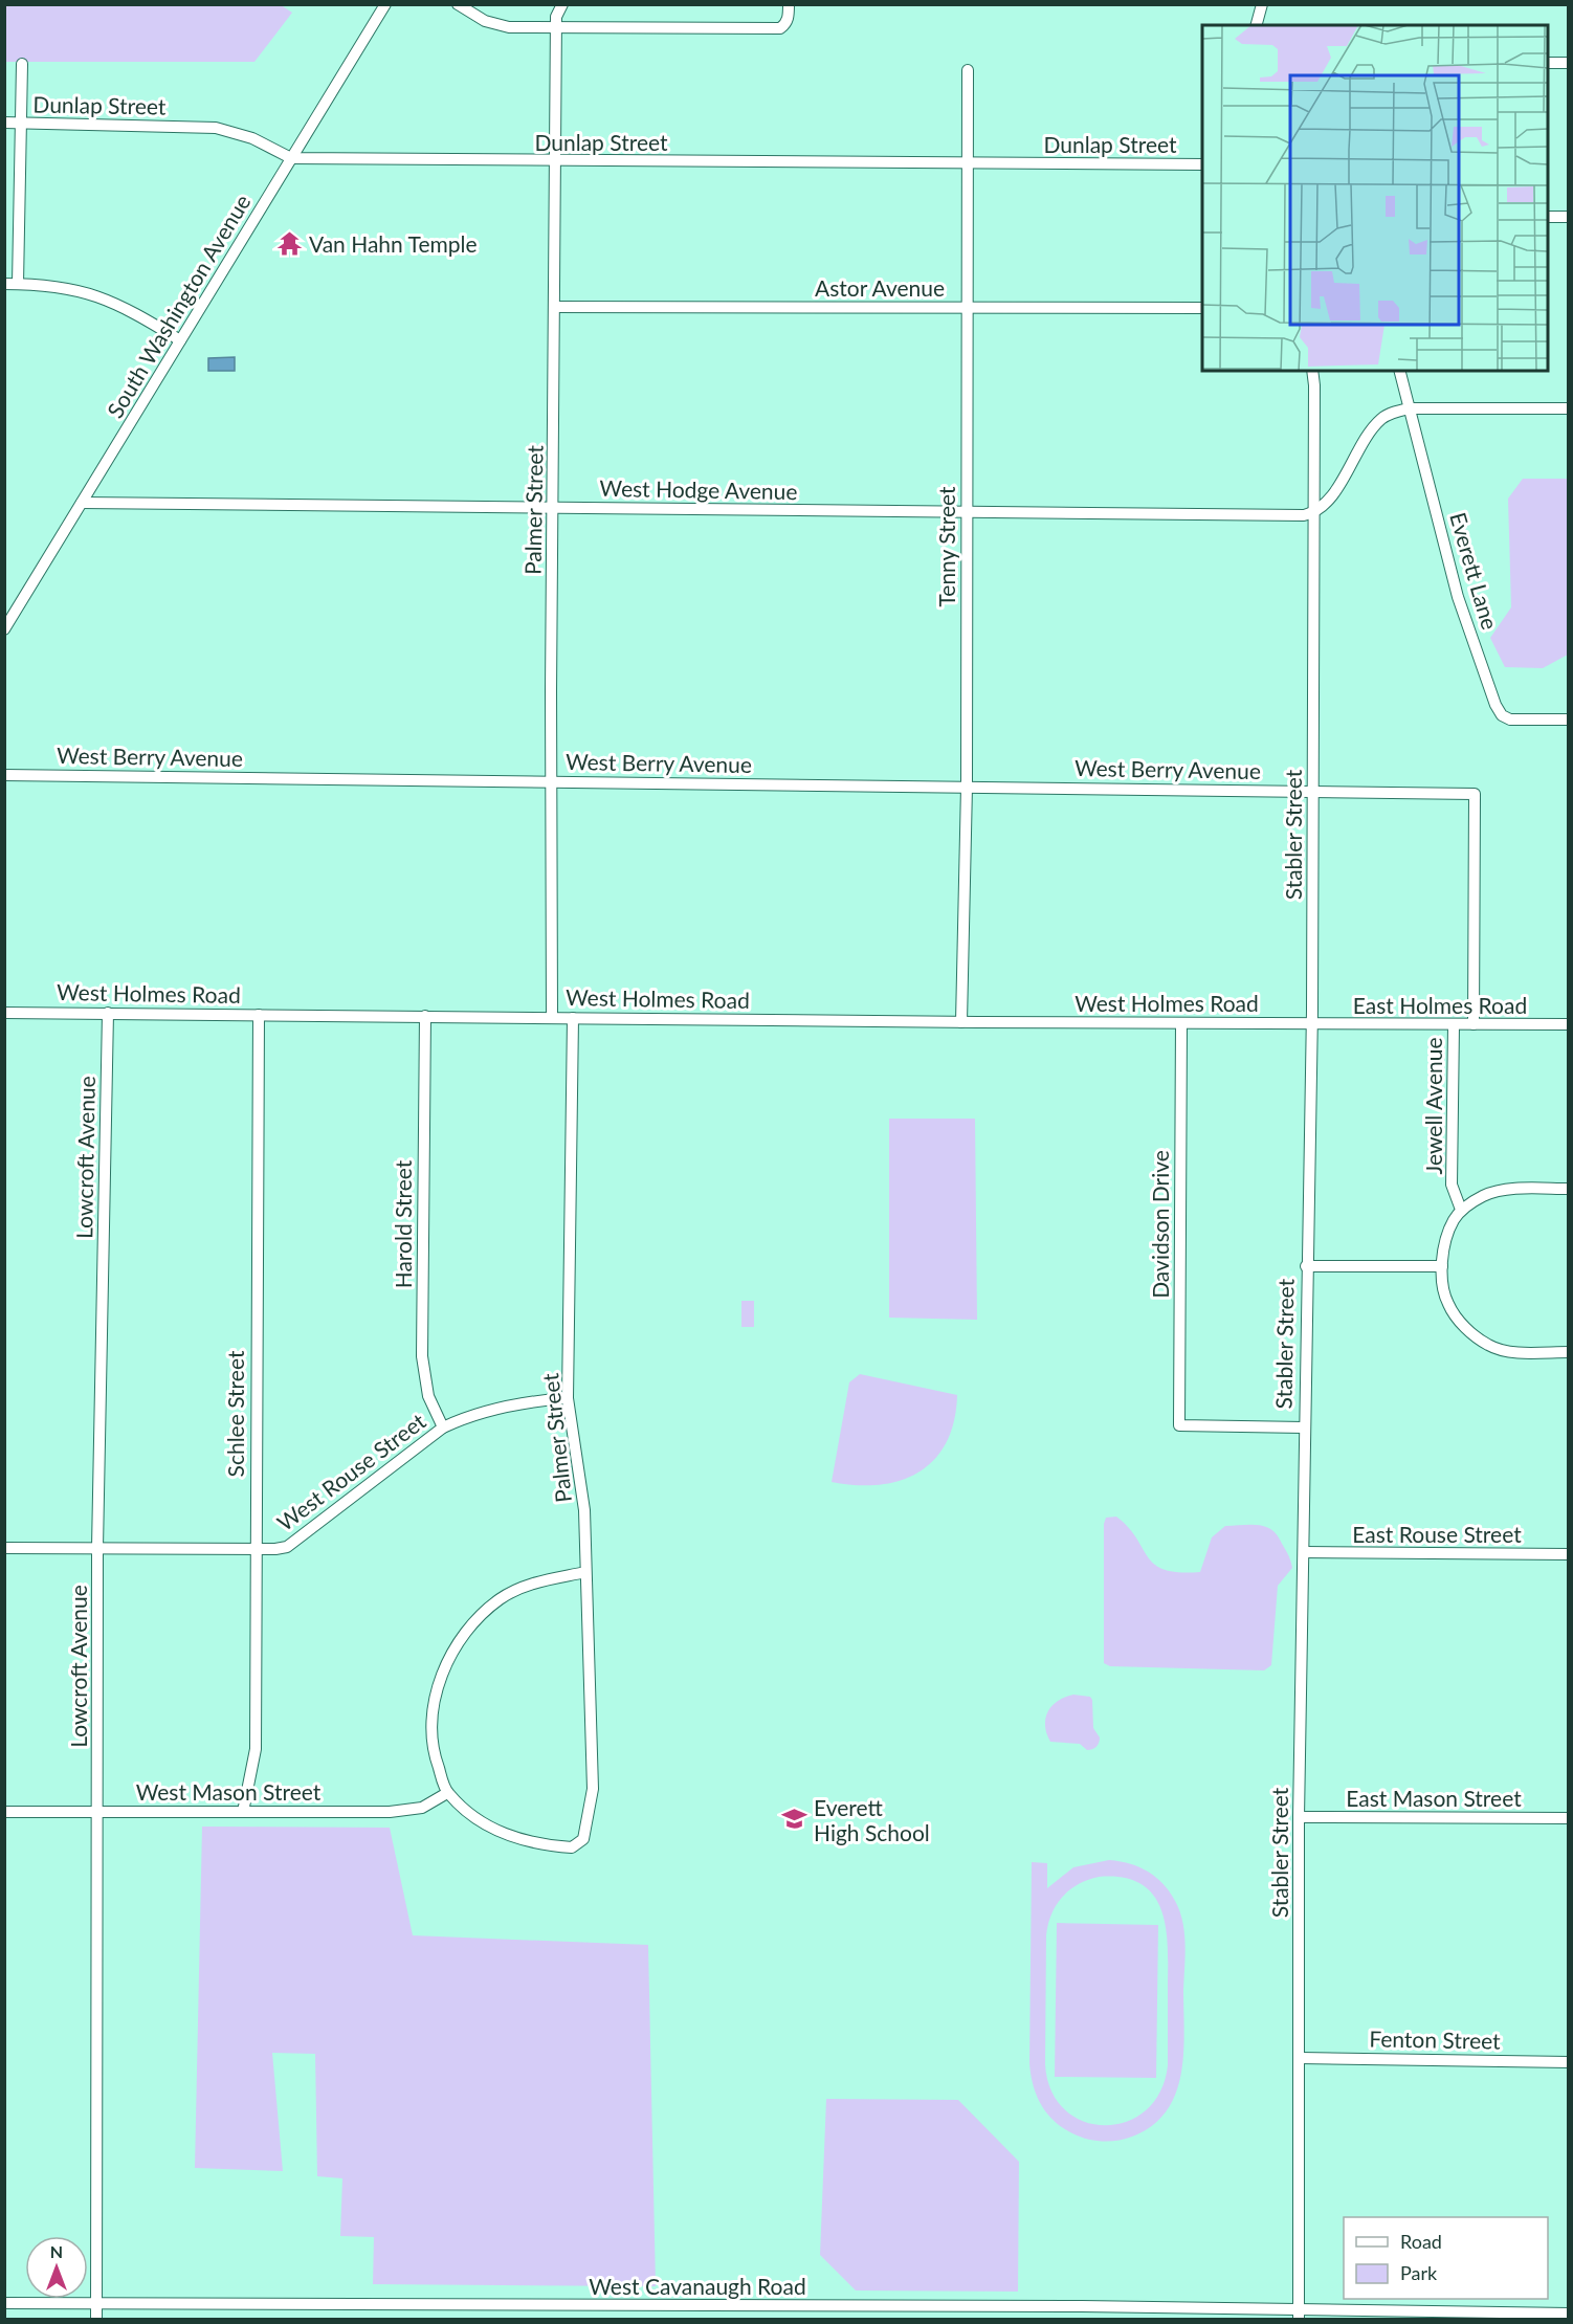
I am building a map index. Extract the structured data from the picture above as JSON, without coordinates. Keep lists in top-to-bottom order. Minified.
{"streets":{"street":["Dunlap Street","Astor Avenue","South Washington Avenue","West Hodge Avenue","Palmer Street","Tenny Street","Everett Lane","West Berry Avenue","Stabler Street","West Holmes Road","East Holmes Road","Jewell Avenue","Lowcroft Avenue","Harold Street","Davidson Drive","Schlee Street","West Rouse Street","East Rouse Street","West Mason Street","East Mason Street","Fenton Street","West Cavanaugh Road"]},"crossings":[["Dunlap Street","South Washington Avenue"],["Dunlap Street","Palmer Street"],["Dunlap Street","Tenny Street"],["Astor Avenue","Palmer Street"],["Astor Avenue","Tenny Street"],["South Washington Avenue","West Hodge Avenue"],["West Hodge Avenue","Palmer Street"],["West Hodge Avenue","Tenny Street"],["West Hodge Avenue","Stabler Street"],["Palmer Street","West Berry Avenue"],["Palmer Street","West Holmes Road"],["Palmer Street","West Rouse Street"],["Palmer Street","West Mason Street"],["Tenny Street","West Berry Avenue"],["Tenny Street","West Holmes Road"],["West Berry Avenue","Stabler Street"],["West Berry Avenue","Jewell Avenue"],["Stabler Street","West Holmes Road"],["Stabler Street","East Holmes Road"],["Stabler Street","Davidson Drive"],["Stabler Street","East Rouse Street"],["Stabler Street","East Mason Street"],["Stabler Street","Fenton Street"],["Stabler Street","West Cavanaugh Road"],["West Holmes Road","East Holmes Road"],["West Holmes Road","Lowcroft Avenue"],["West Holmes Road","Harold Street"],["West Holmes Road","Davidson Drive"],["West Holmes Road","Schlee Street"],["East Holmes Road","Jewell Avenue"],["Lowcroft Avenue","West Rouse Street"],["Lowcroft Avenue","West Mason Street"],["Lowcroft Avenue","West Cavanaugh Road"],["Harold Street","West Rouse Street"],["Schlee Street","West Rouse Street"],["Schlee Street","West Mason Street"]],"places":{"temple":["Van Hahn Temple"],"school or university":["Everett High School"]},"legend":["Road","Park"],"north":"top"}
